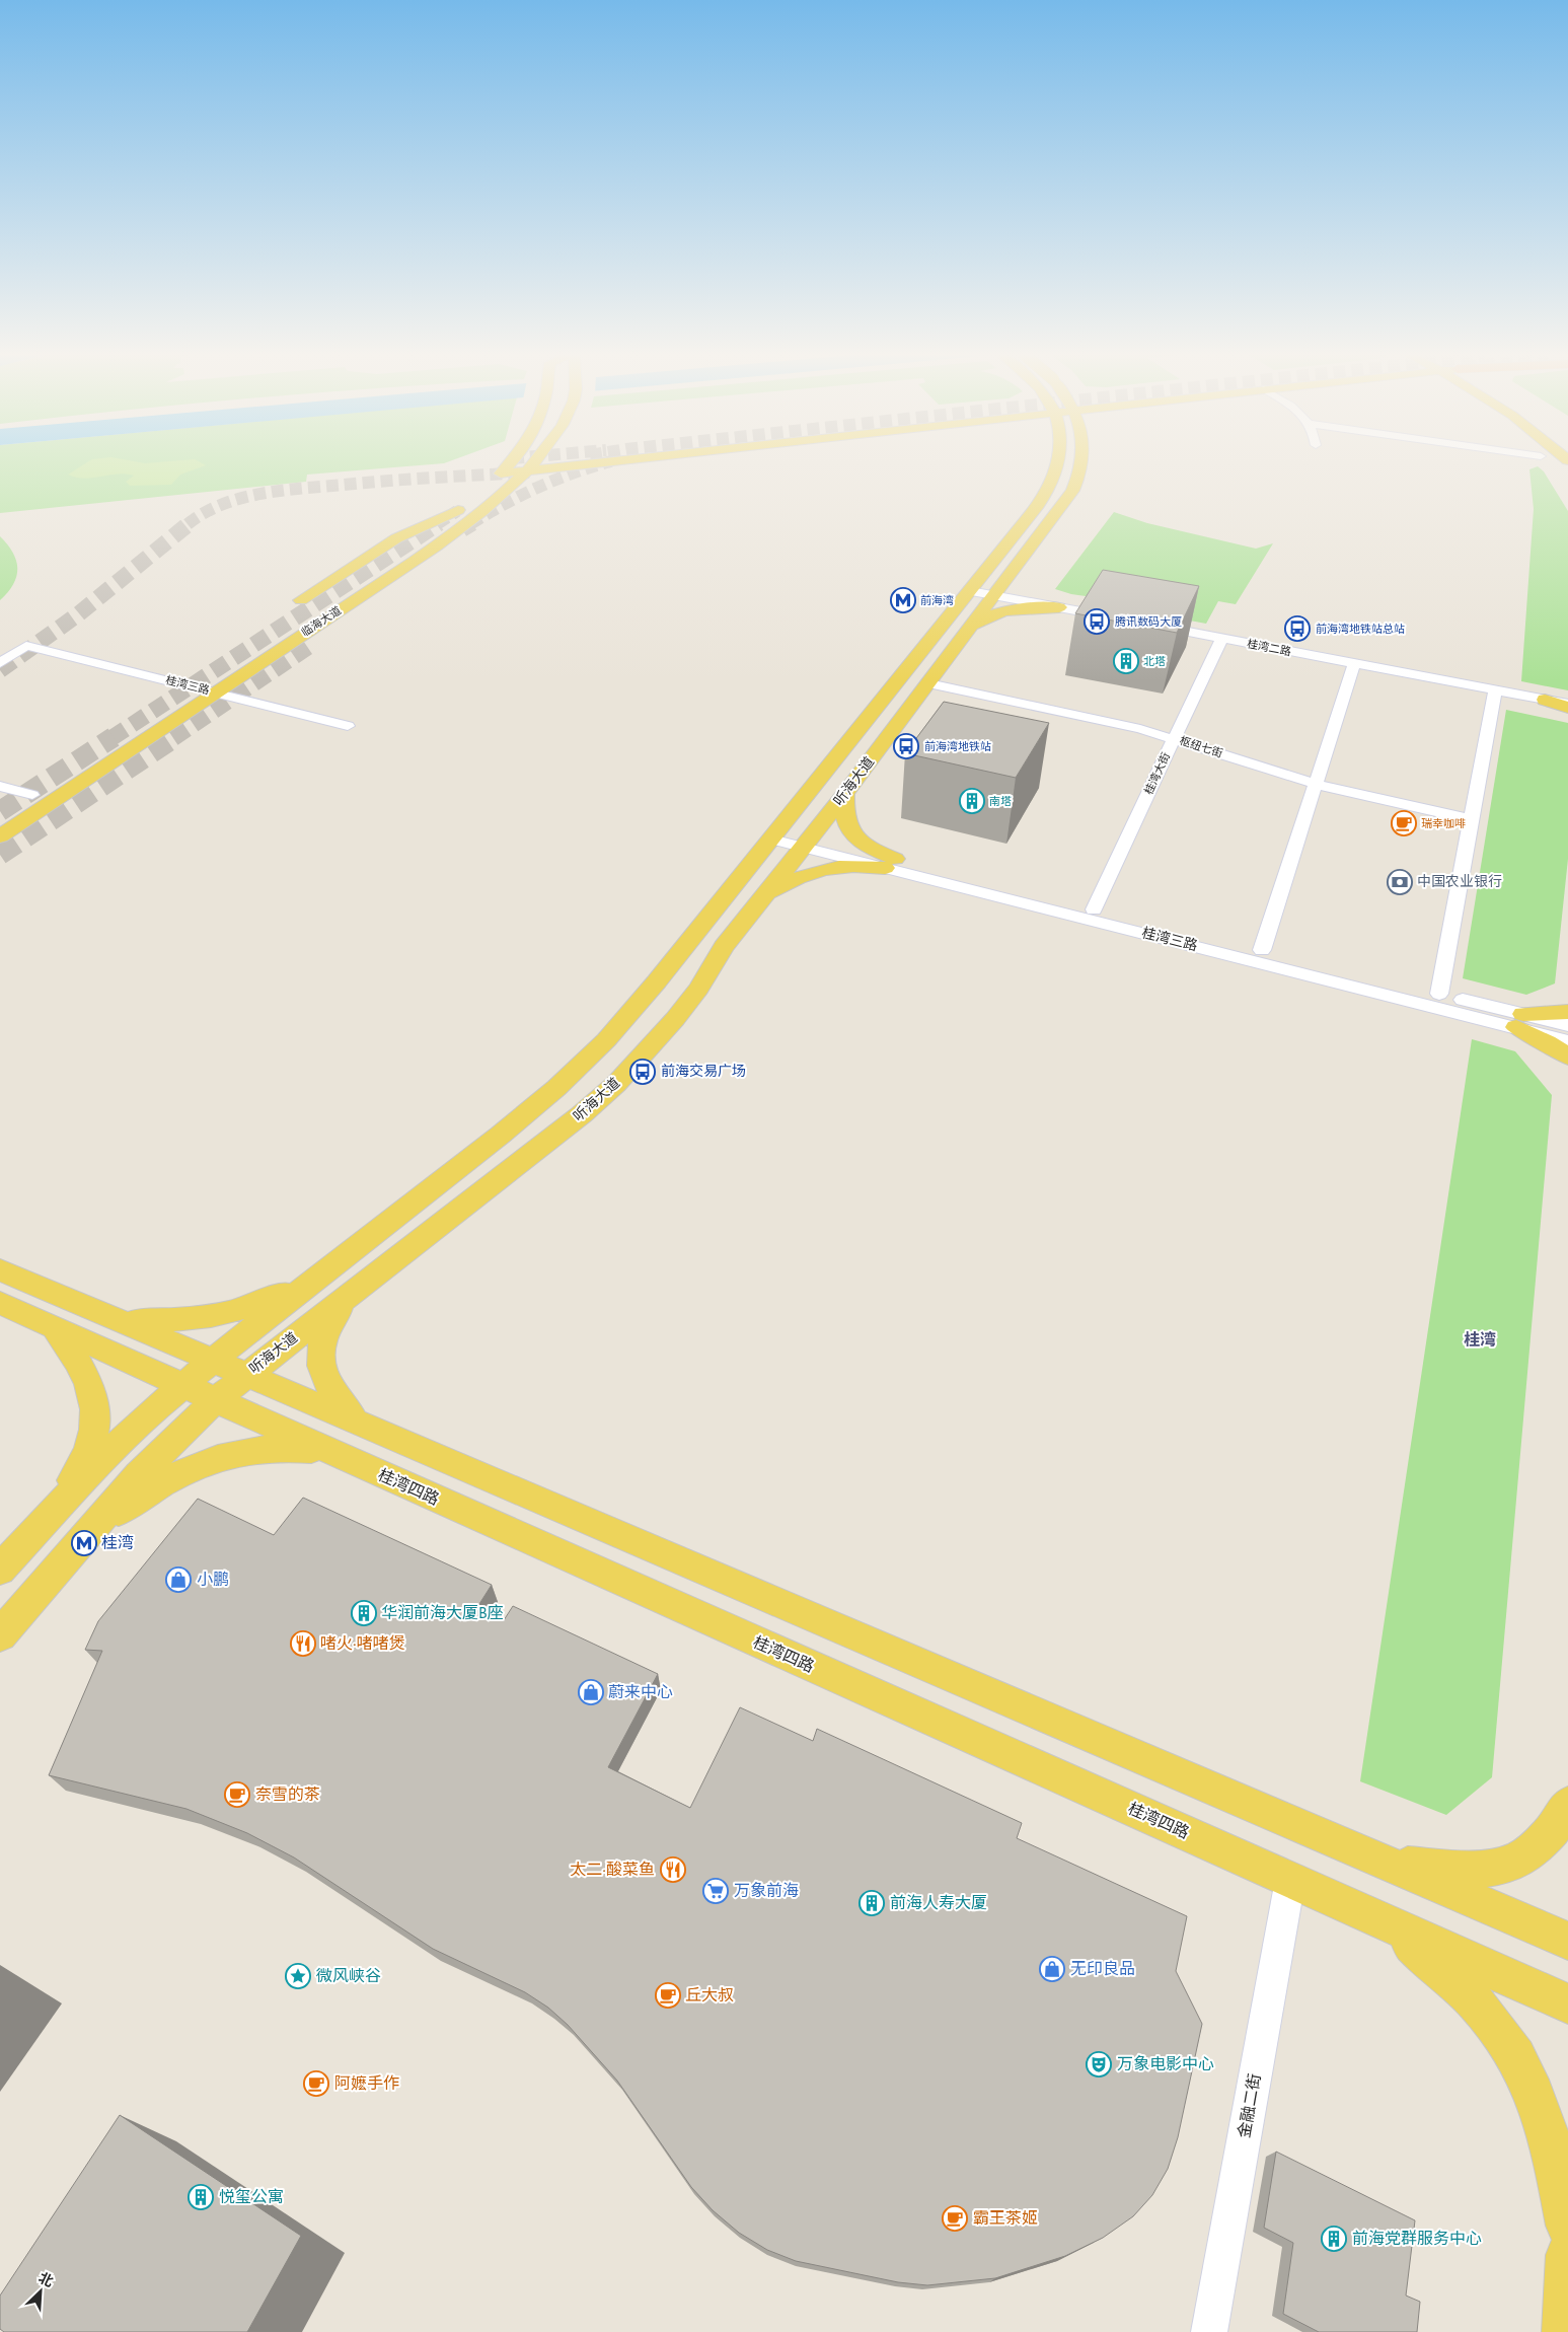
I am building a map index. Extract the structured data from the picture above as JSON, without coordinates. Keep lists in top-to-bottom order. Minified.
{"streets":{"main road":["临海大道","听海大道","桂湾四路"],"street":["桂湾二路","桂湾三路","枢纽七街","桂湾大街","金融二街"]},"crossings":[["临海大道","桂湾三路"],["桂湾二路","桂湾大街"],["桂湾三路","桂湾大街"],["桂湾三路","听海大道"],["枢纽七街","桂湾大街"],["枢纽七街","听海大道"],["听海大道","桂湾四路"],["桂湾四路","金融二街"]],"districts":["桂湾"],"places":{"metro station":["前海湾","桂湾"],"bus stop":["腾讯数码大厦","前海湾地铁站总站","前海湾地铁站","前海交易广场"],"building":["北塔","南塔","华润前海大厦B座","前海人寿大厦","悦玺公寓","前海党群服务中心"],"cafe":["瑞幸咖啡","奈雪的茶","丘大叔","阿嬷手作","霸王茶姬"],"bank":["中国农业银行"],"shop":["小鹏","蔚来中心","无印良品"],"restaurant":["啫火·啫啫煲","太二·酸菜鱼"],"supermarket":["万象前海"],"place":["微风峡谷"],"theatre":["万象电影中心"]},"north":"top right"}
